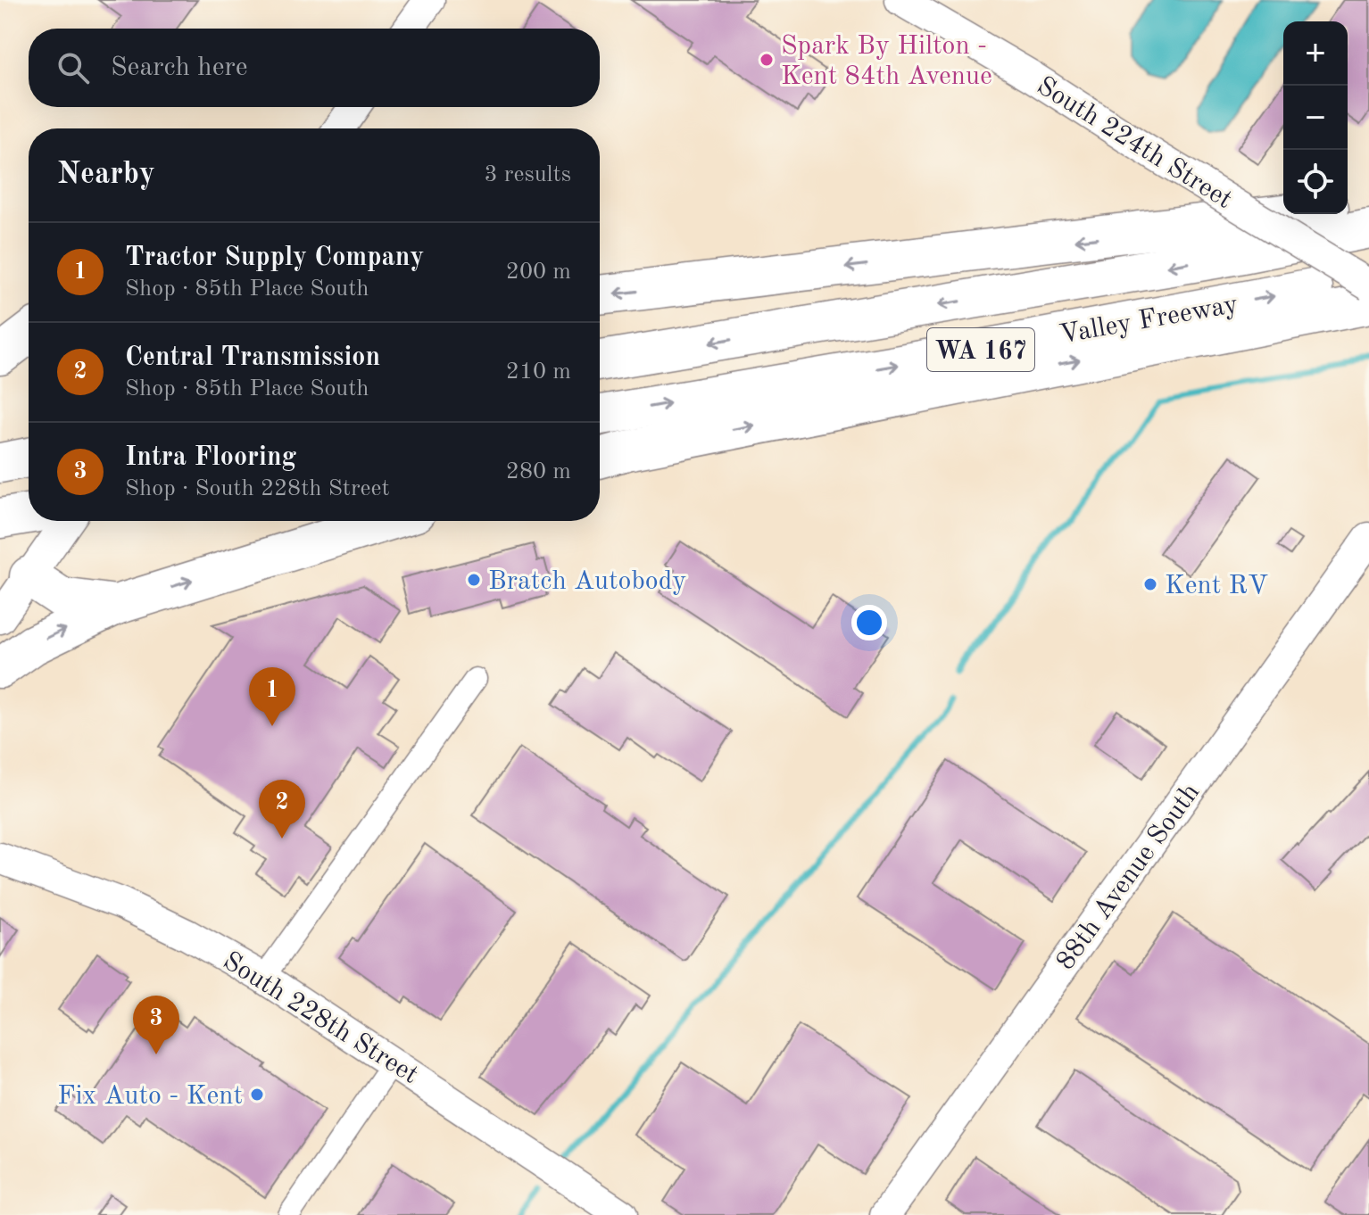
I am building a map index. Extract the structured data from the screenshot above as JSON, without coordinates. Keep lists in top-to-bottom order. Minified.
{"streets":{"highway":["Valley Freeway","WA 167"],"street":["South 224th Street","88th Avenue South","South 228th Street"]},"places":["Spark By Hilton - Kent 84th Avenue","Bratch Autobody","Kent RV","Fix Auto - Kent"],"page":{"map_buttons":["+","−"],"search":"Search here","heading":["Nearby","3 results"],"list":[{"mark":"1","name":"Tractor Supply Company","note":"Shop · 85th Place South","value":"200 m"},{"mark":"2","name":"Central Transmission","note":"Shop · 85th Place South","value":"210 m"},{"mark":"3","name":"Intra Flooring","note":"Shop · South 228th Street","value":"280 m"}],"pins":["1","2","3"]}}
